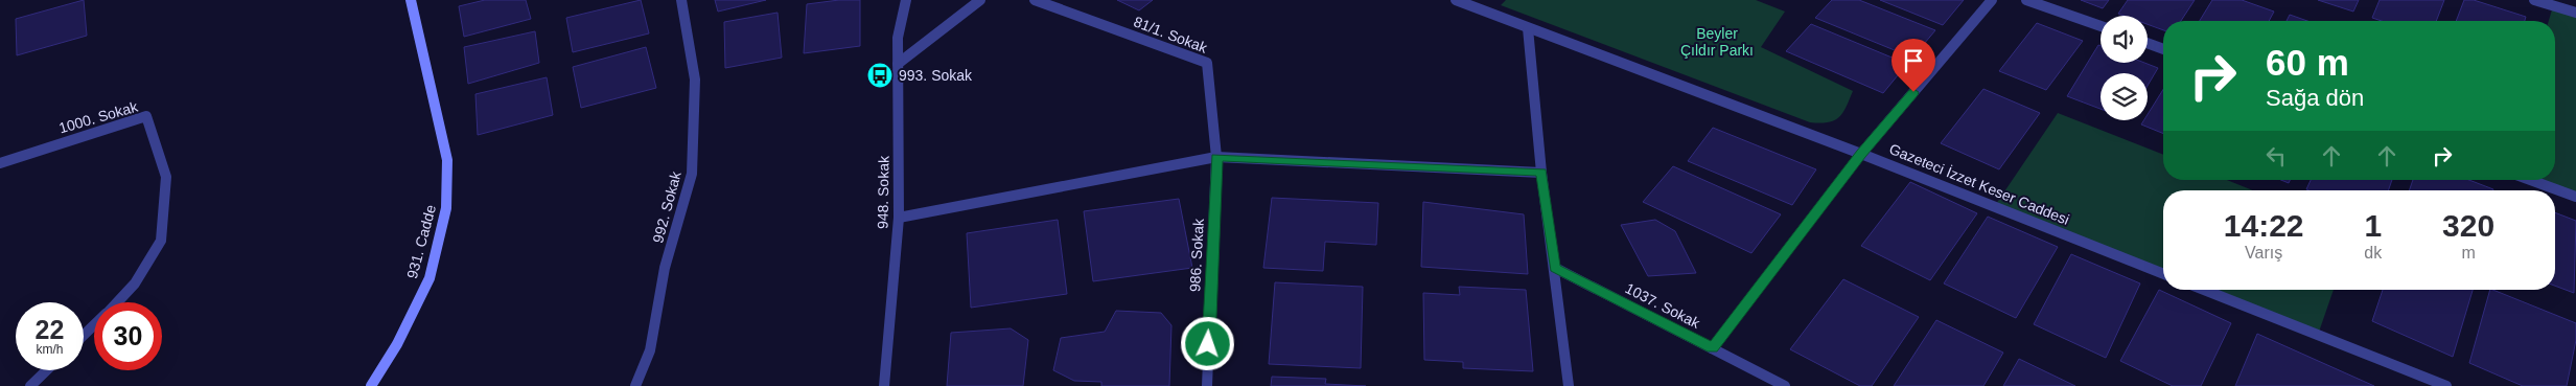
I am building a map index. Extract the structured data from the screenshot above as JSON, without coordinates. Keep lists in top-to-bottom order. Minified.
{"streets":{"main road":["931. Cadde"],"street":["81/1. Sokak","1000. Sokak","Gazeteci İzzet Keser Caddesi","948. Sokak","992. Sokak","986. Sokak","1037. Sokak"]},"crossings":[["81/1. Sokak","986. Sokak"]],"parks":["Beyler Çıldır Parkı"],"places":{"bus stop":["993. Sokak"]},"page":{"turn":["60 m","Sağa dön"],"eta":["14:22","Varış","1","dk","320","m"],"speed":"22 km/h","limit":"30"}}
